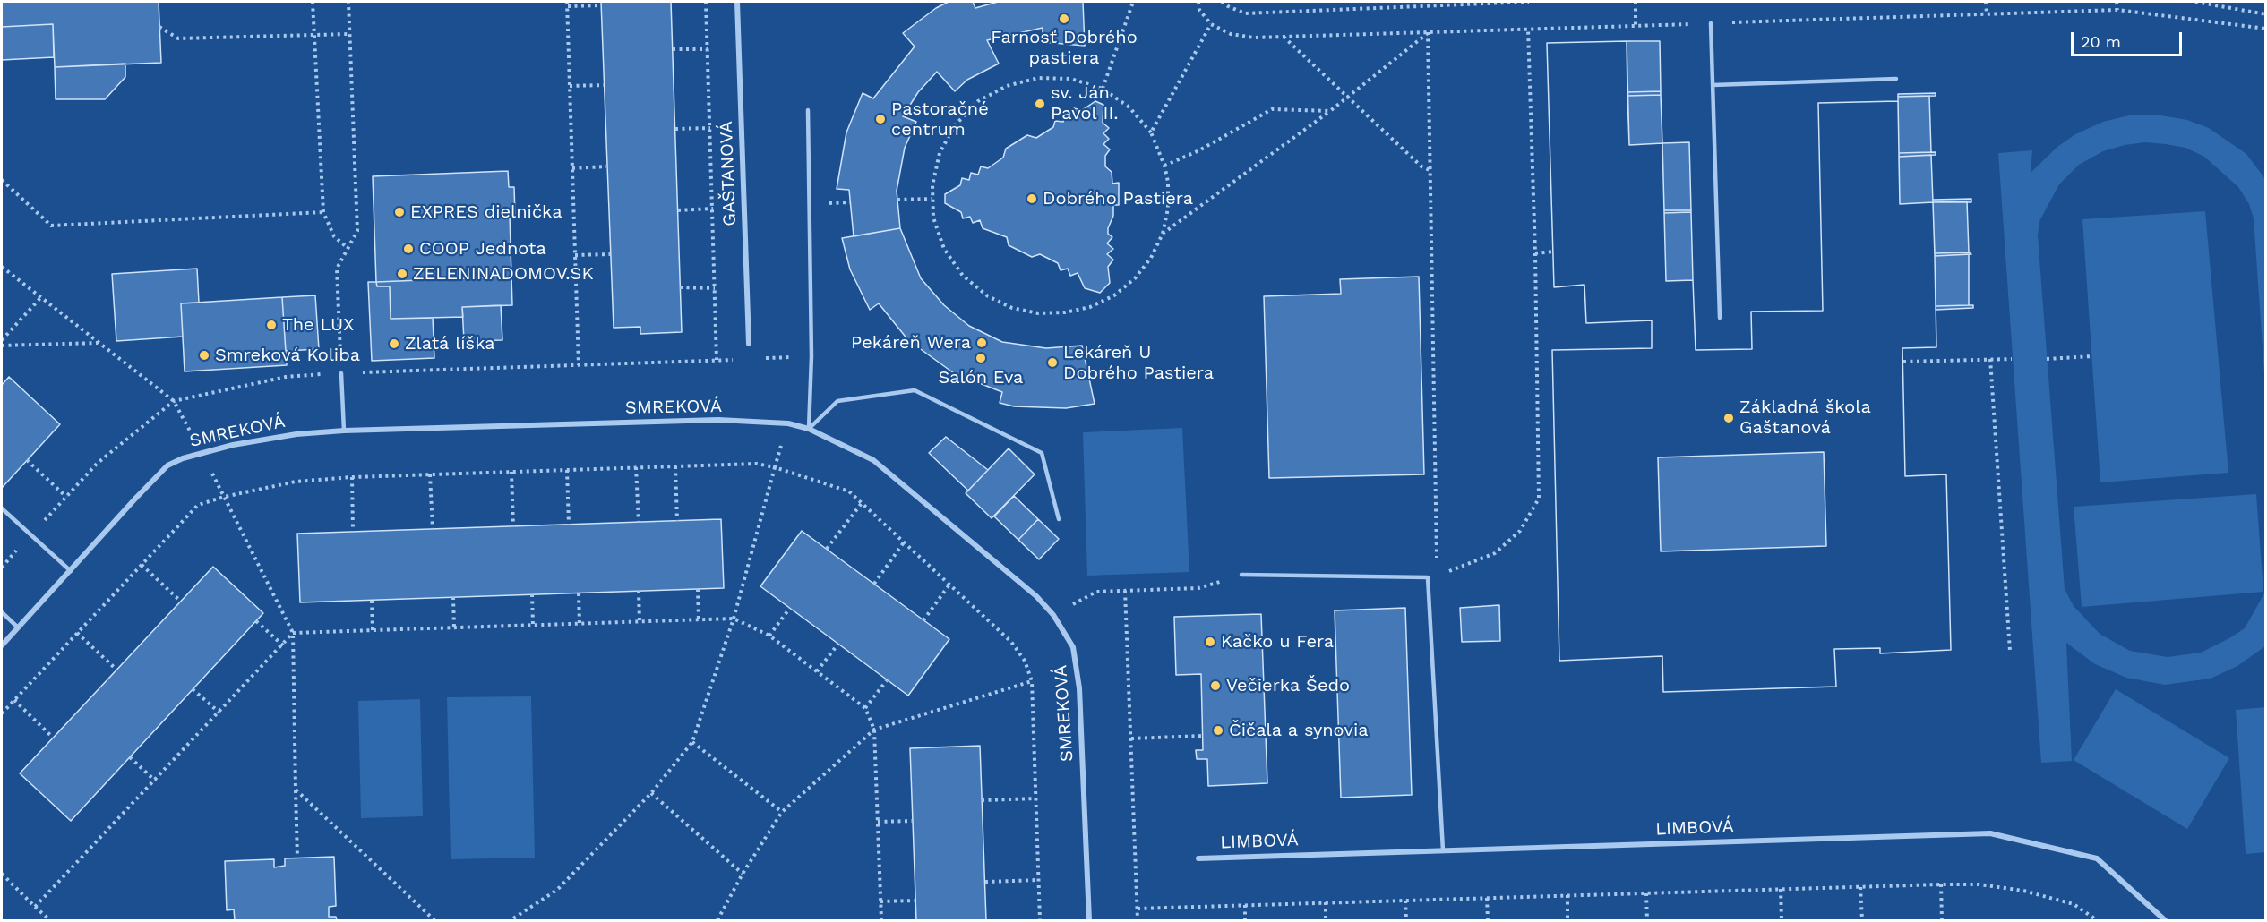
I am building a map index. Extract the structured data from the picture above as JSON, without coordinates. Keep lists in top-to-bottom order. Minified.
{"streets":{"street":["GAŠTANOVÁ","SMREKOVÁ","LIMBOVÁ"]},"places":["Farnosť Dobrého pastiera","sv. Ján Pavol II.","Pastoračné centrum","Dobrého Pastiera","EXPRES dielnička","COOP Jednota","ZELENINADOMOV.SK","The LUX","Pekáreň Wera","Zlatá líška","Smreková Koliba","Salón Eva","Lekáreň U Dobrého Pastiera","Základná škola Gaštanová","Kačko u Fera","Večierka Šedo","Čičala a synovia"],"scale_bar":"20 m"}
